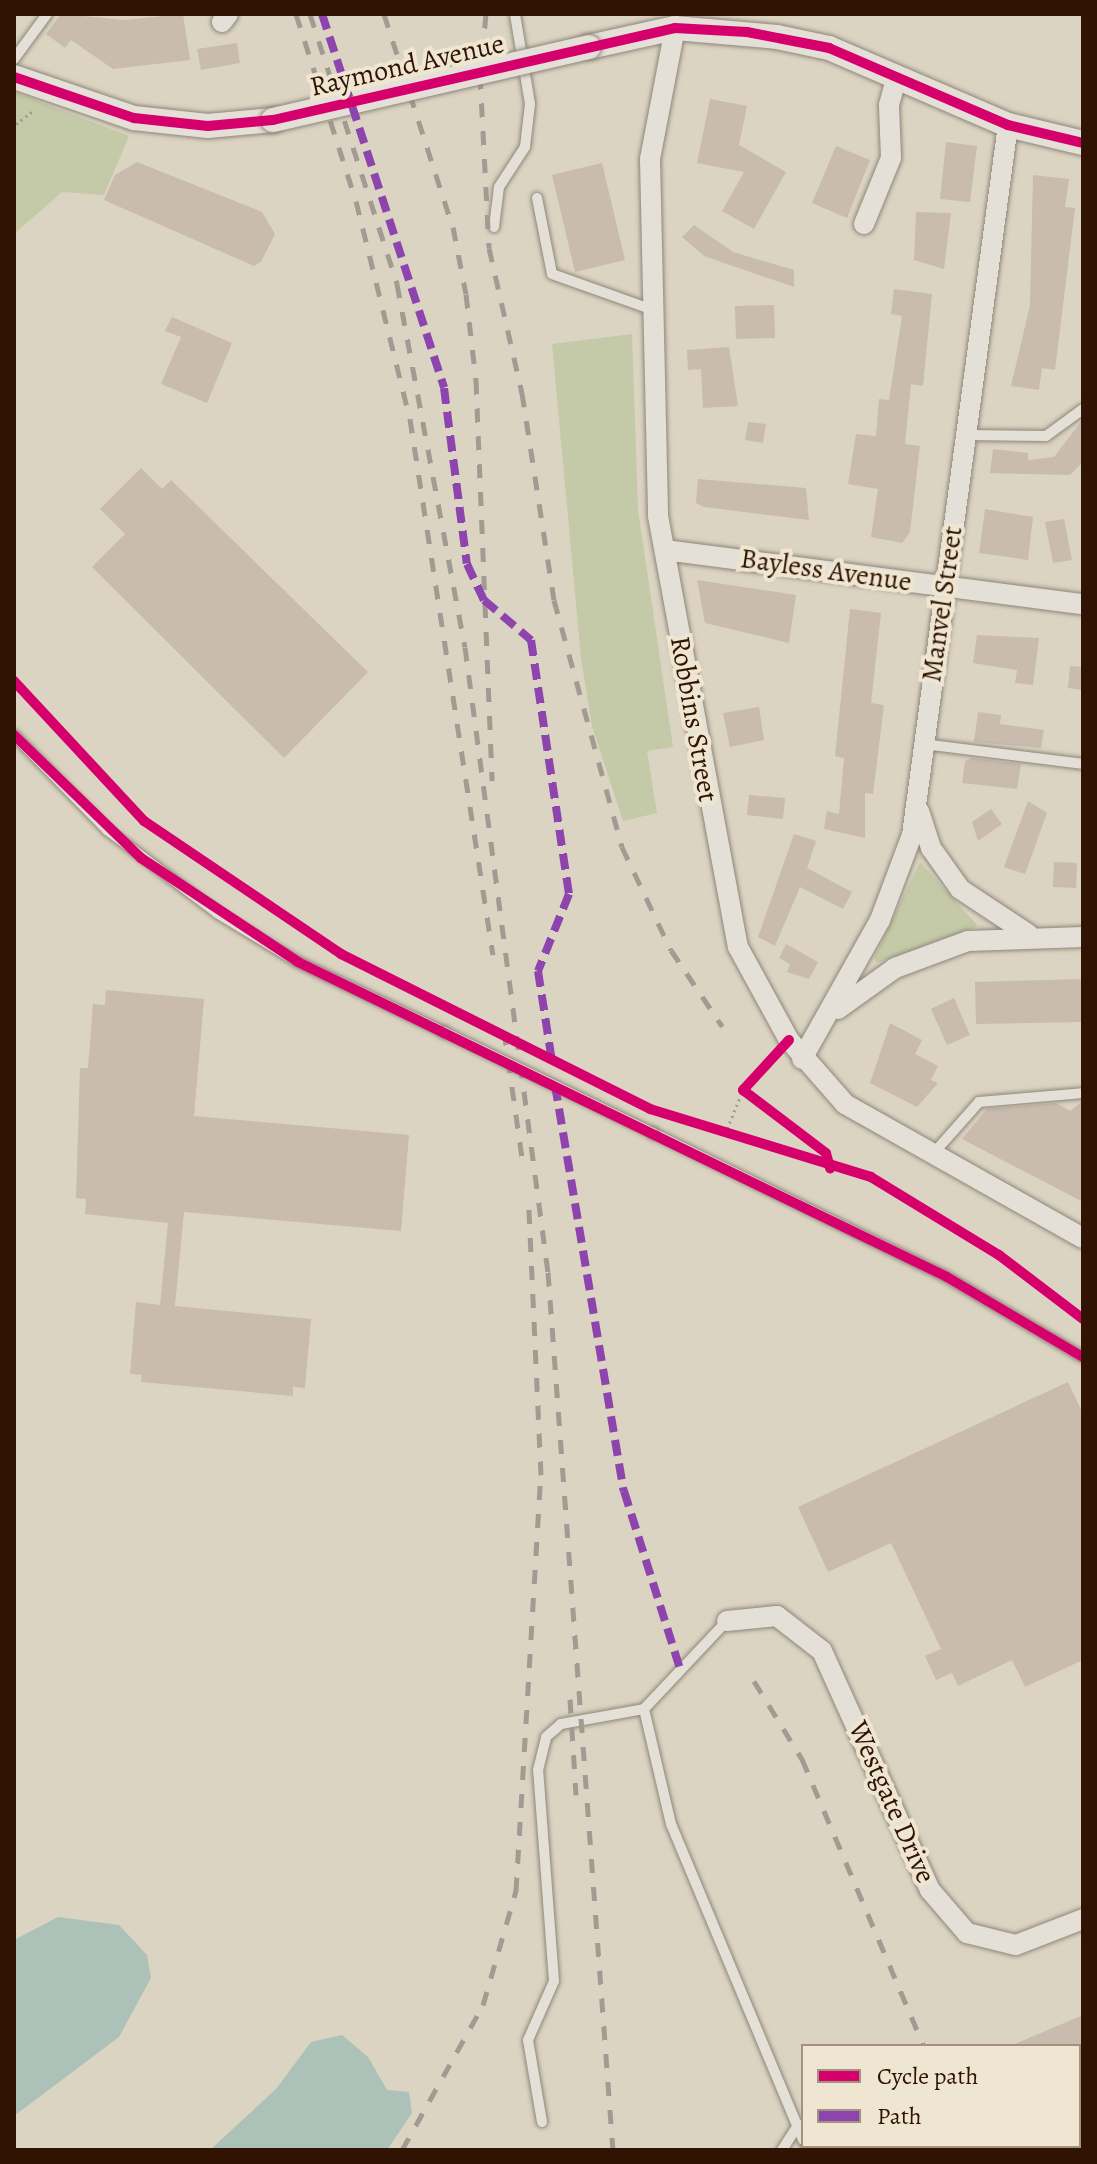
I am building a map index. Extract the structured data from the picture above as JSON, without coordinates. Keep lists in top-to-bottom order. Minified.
{"streets":{"street":["Raymond Avenue","Bayless Avenue","Manvel Street","Robbins Street","Westgate Drive"]},"crossings":[["Raymond Avenue","Manvel Street"],["Raymond Avenue","Robbins Street"],["Bayless Avenue","Manvel Street"],["Bayless Avenue","Robbins Street"],["Manvel Street","Robbins Street"]],"legend":["Cycle path","Path"]}
